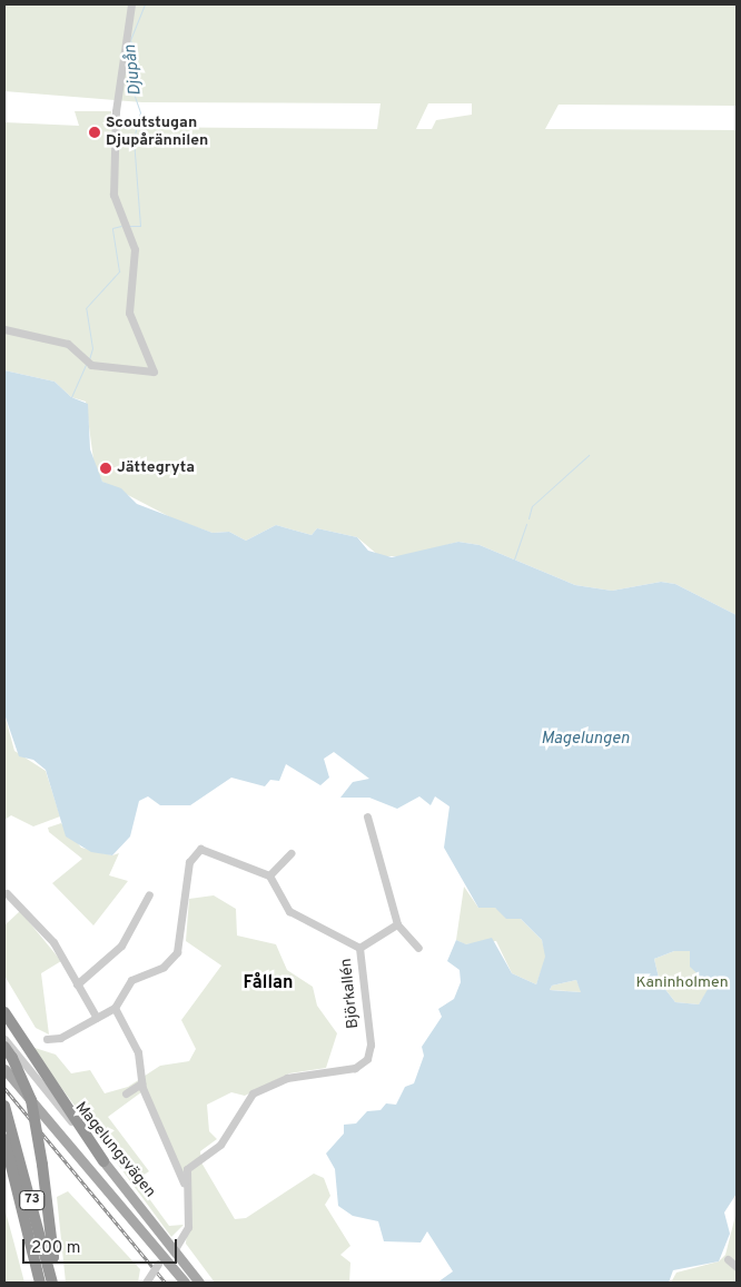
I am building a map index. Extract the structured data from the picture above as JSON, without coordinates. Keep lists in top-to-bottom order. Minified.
{"streets":{"highway":["73"],"main road":["Magelungsvägen"],"street":["Björkallén"]},"districts":["Fållan"],"water":["Djupån","Magelungen"],"parks":["Kaninholmen"],"places":["Scoutstugan Djupårännilen","Jättegryta"],"scale_bar":"200 m"}
